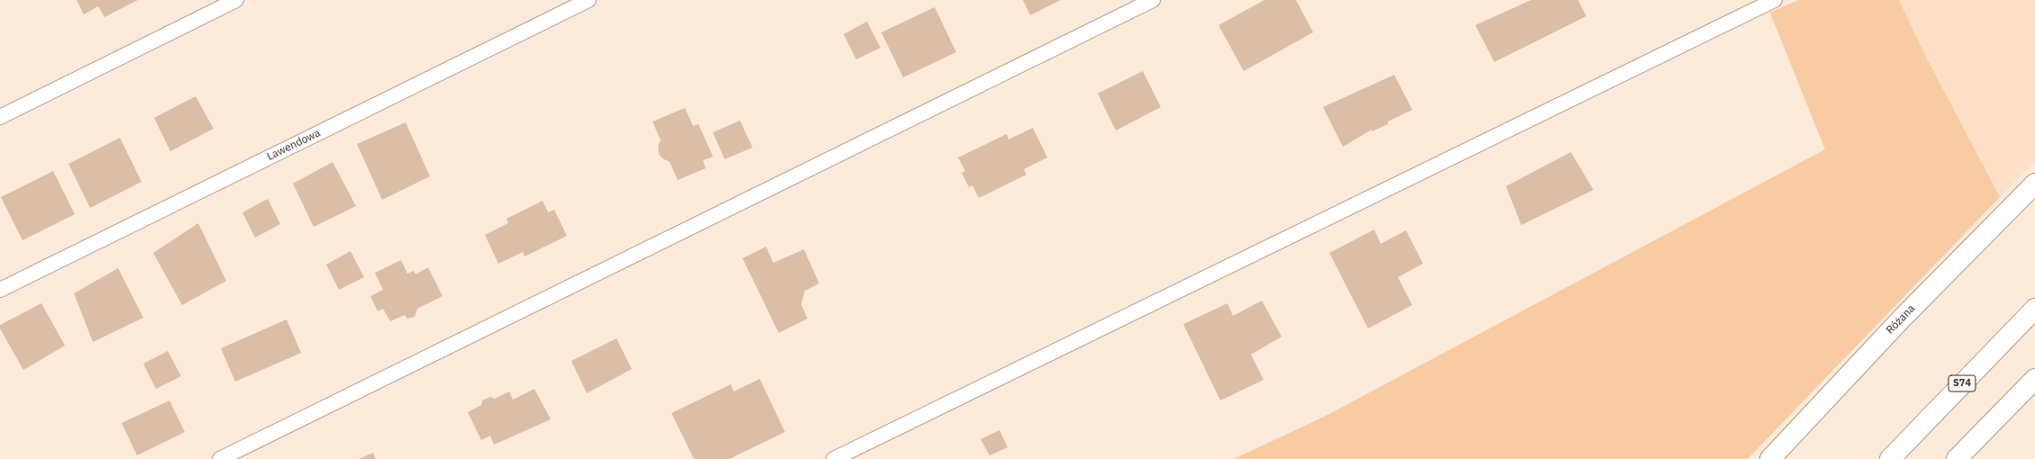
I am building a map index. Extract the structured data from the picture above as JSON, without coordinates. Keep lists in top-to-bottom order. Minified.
{"streets":{"main road":["Różana","S74"],"lane":["Lawendowa"]}}
